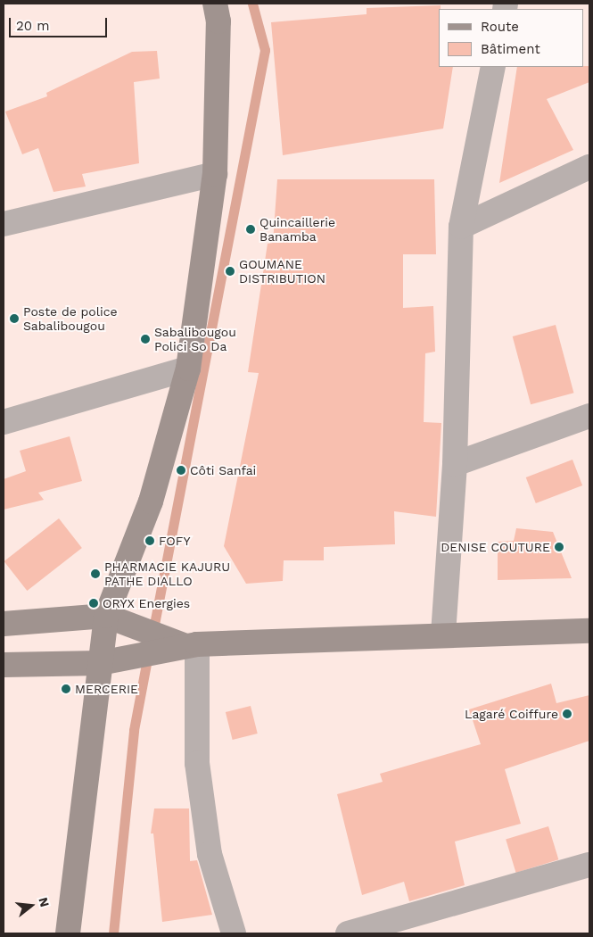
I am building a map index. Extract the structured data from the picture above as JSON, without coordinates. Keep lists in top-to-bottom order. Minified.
{"places":["Quincaillerie Banamba","GOUMANE DISTRIBUTION","Poste de police Sabalibougou","Sabalibougou Polici So Da","Côti Sanfai","FOFY","DENISE COUTURE","PHARMACIE KAJURU PATHE DIALLO","ORYX Energies","MERCERIE","Lagaré Coiffure"],"legend":["Route","Bâtiment"],"scale_bar":"20 m","north":"right"}
